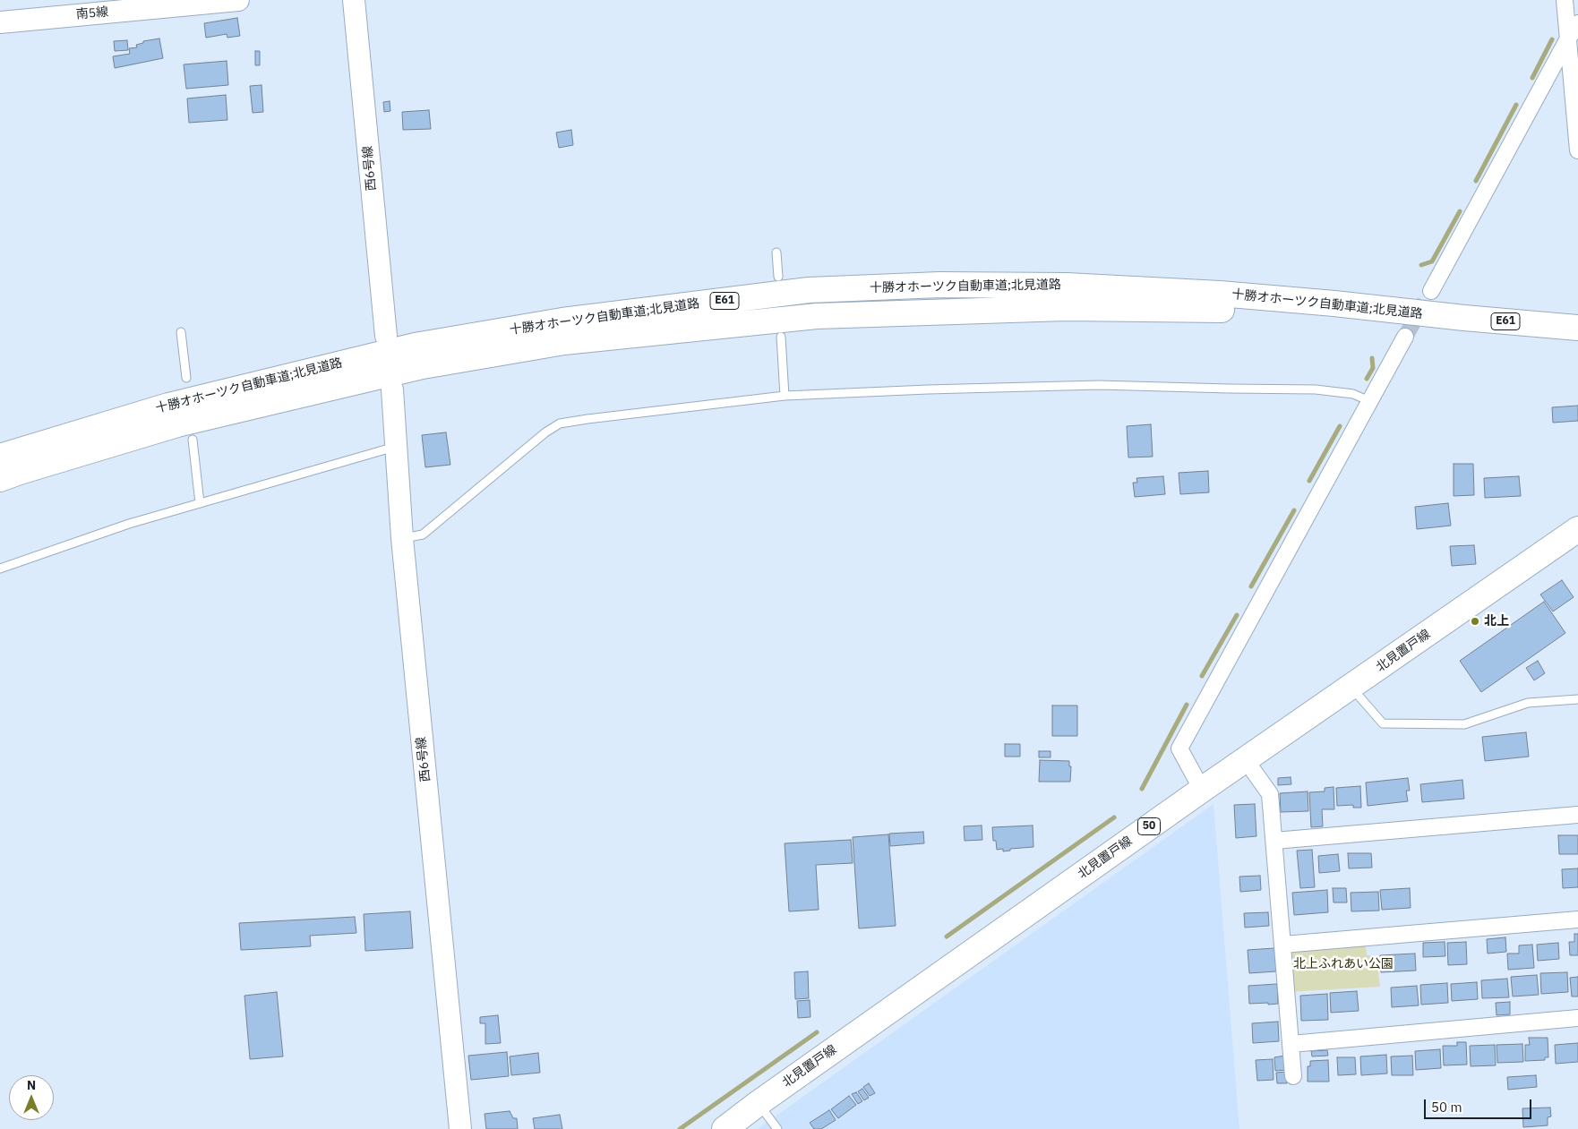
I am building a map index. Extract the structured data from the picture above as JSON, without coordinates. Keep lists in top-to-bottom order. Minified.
{"streets":{"main road":["十勝オホーツク自動車道;北見道路","E61","北見置戸線","50"],"street":["南5線","西6号線"]},"parks":["北上ふれあい公園"],"places":["北上"],"scale_bar":"50 m","north":"top"}
